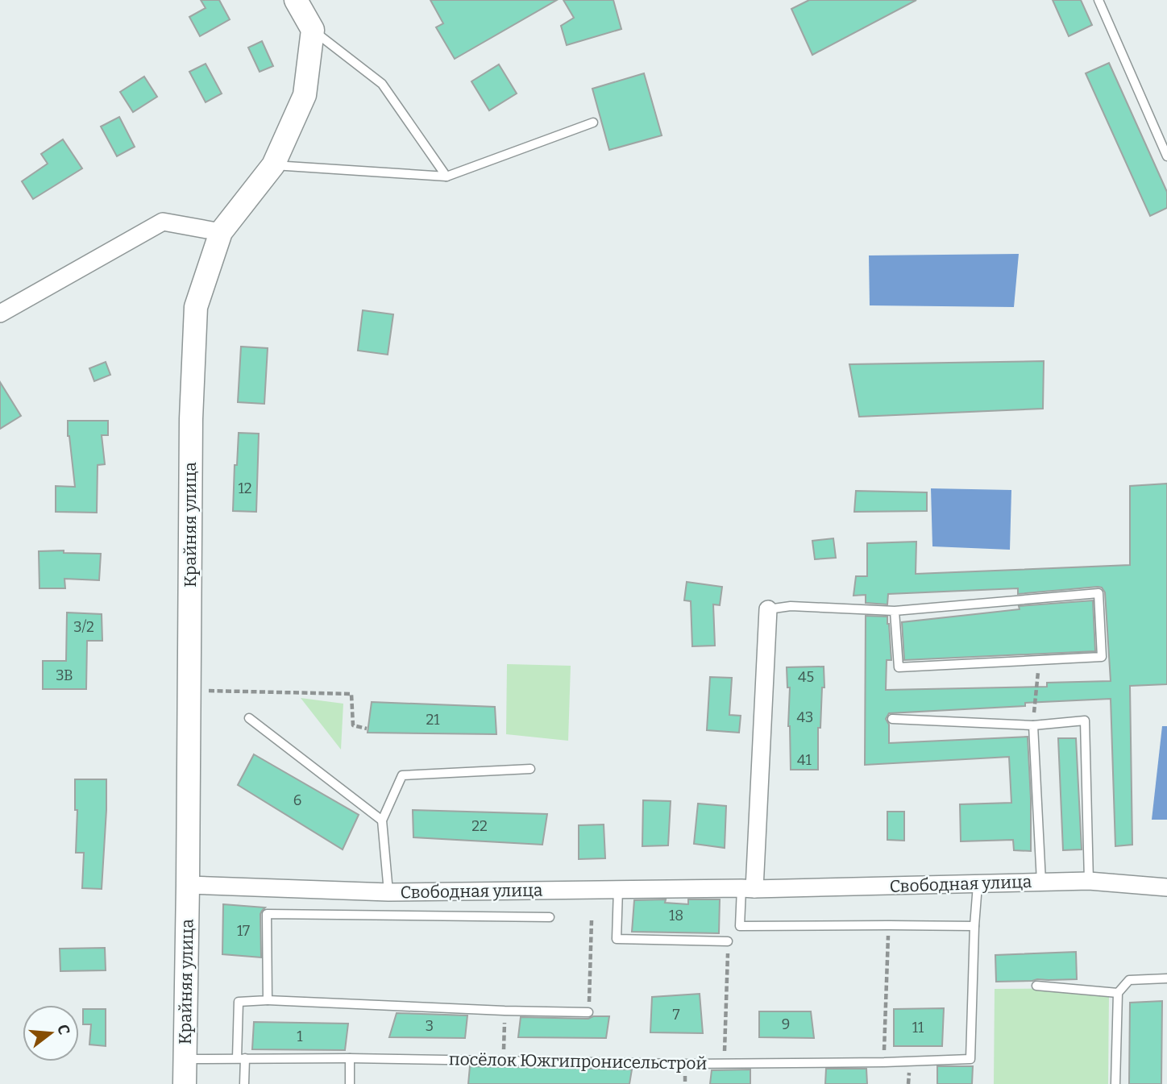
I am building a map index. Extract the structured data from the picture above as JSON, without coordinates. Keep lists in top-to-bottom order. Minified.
{"streets":{"street":["Крайняя улица","Свободная улица"],"lane":["посёлок Южгипронисельстрой"]},"crossings":[["Крайняя улица","Свободная улица"],["Крайняя улица","посёлок Южгипронисельстрой"]],"house_numbers":["12","3/2","3В","45","43","21","41","6","22","18","17","7","9","3","11","1"],"north":"right"}
